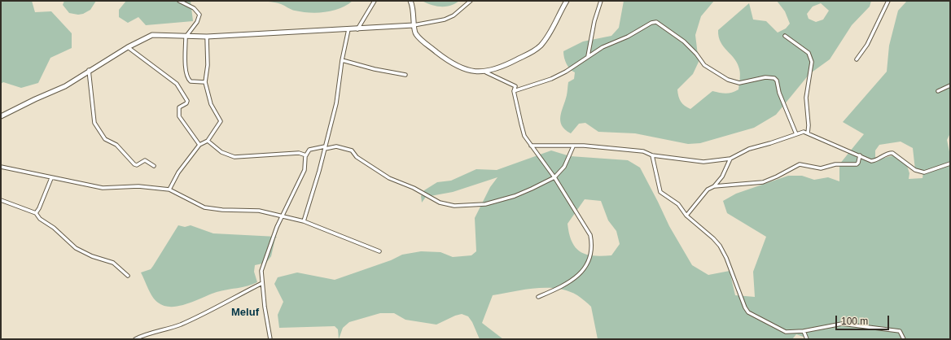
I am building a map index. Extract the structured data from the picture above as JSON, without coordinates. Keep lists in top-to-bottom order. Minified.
{"districts":["Meluf"],"scale_bar":"100 m"}
